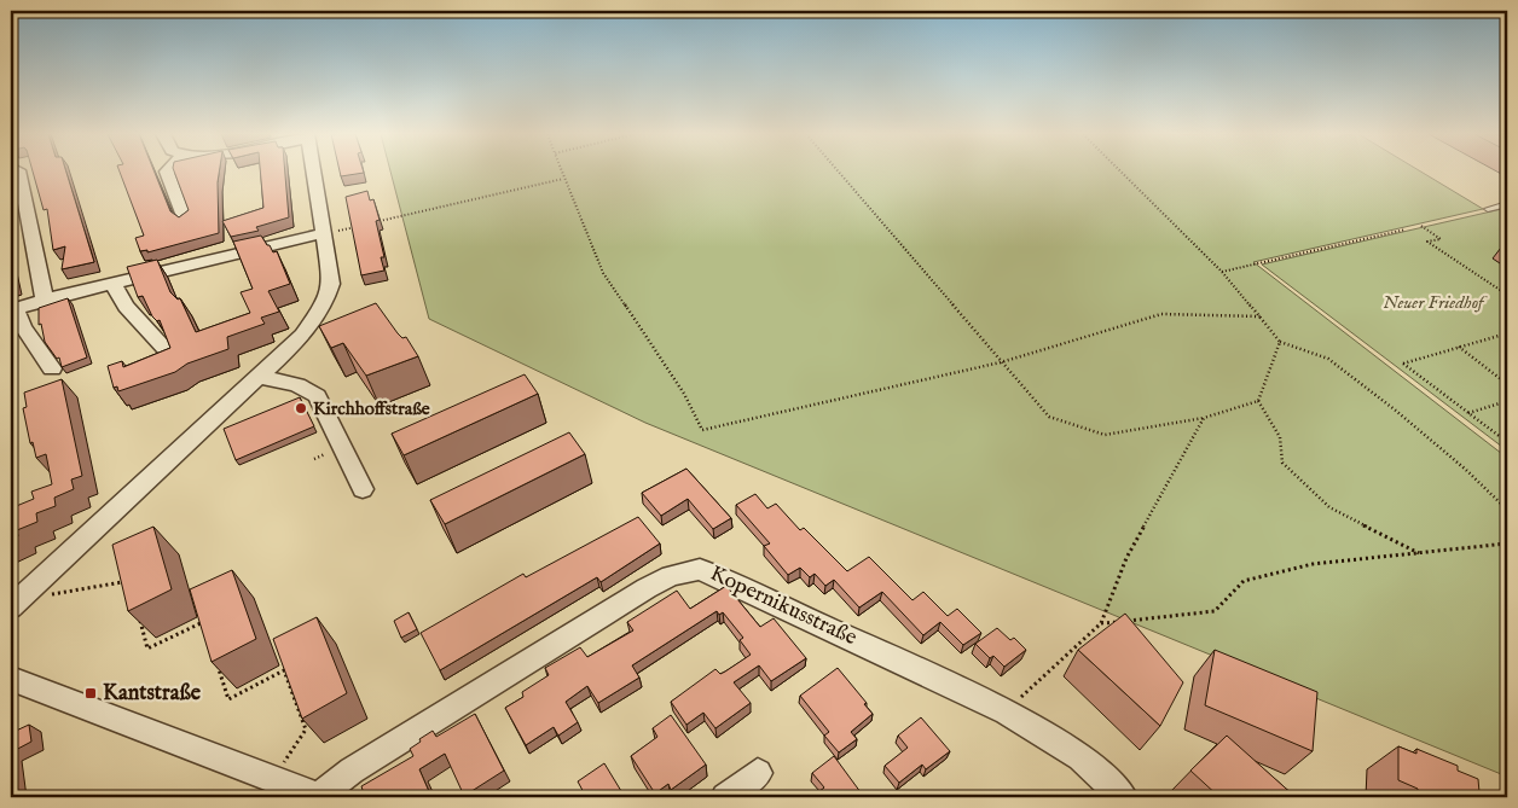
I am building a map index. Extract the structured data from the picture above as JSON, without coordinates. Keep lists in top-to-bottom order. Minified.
{"streets":{"street":["Kopernikusstraße"]},"parks":["Neuer Friedhof"],"places":{"other":["Kirchhoffstraße"],"transit":["Kantstraße"]}}
